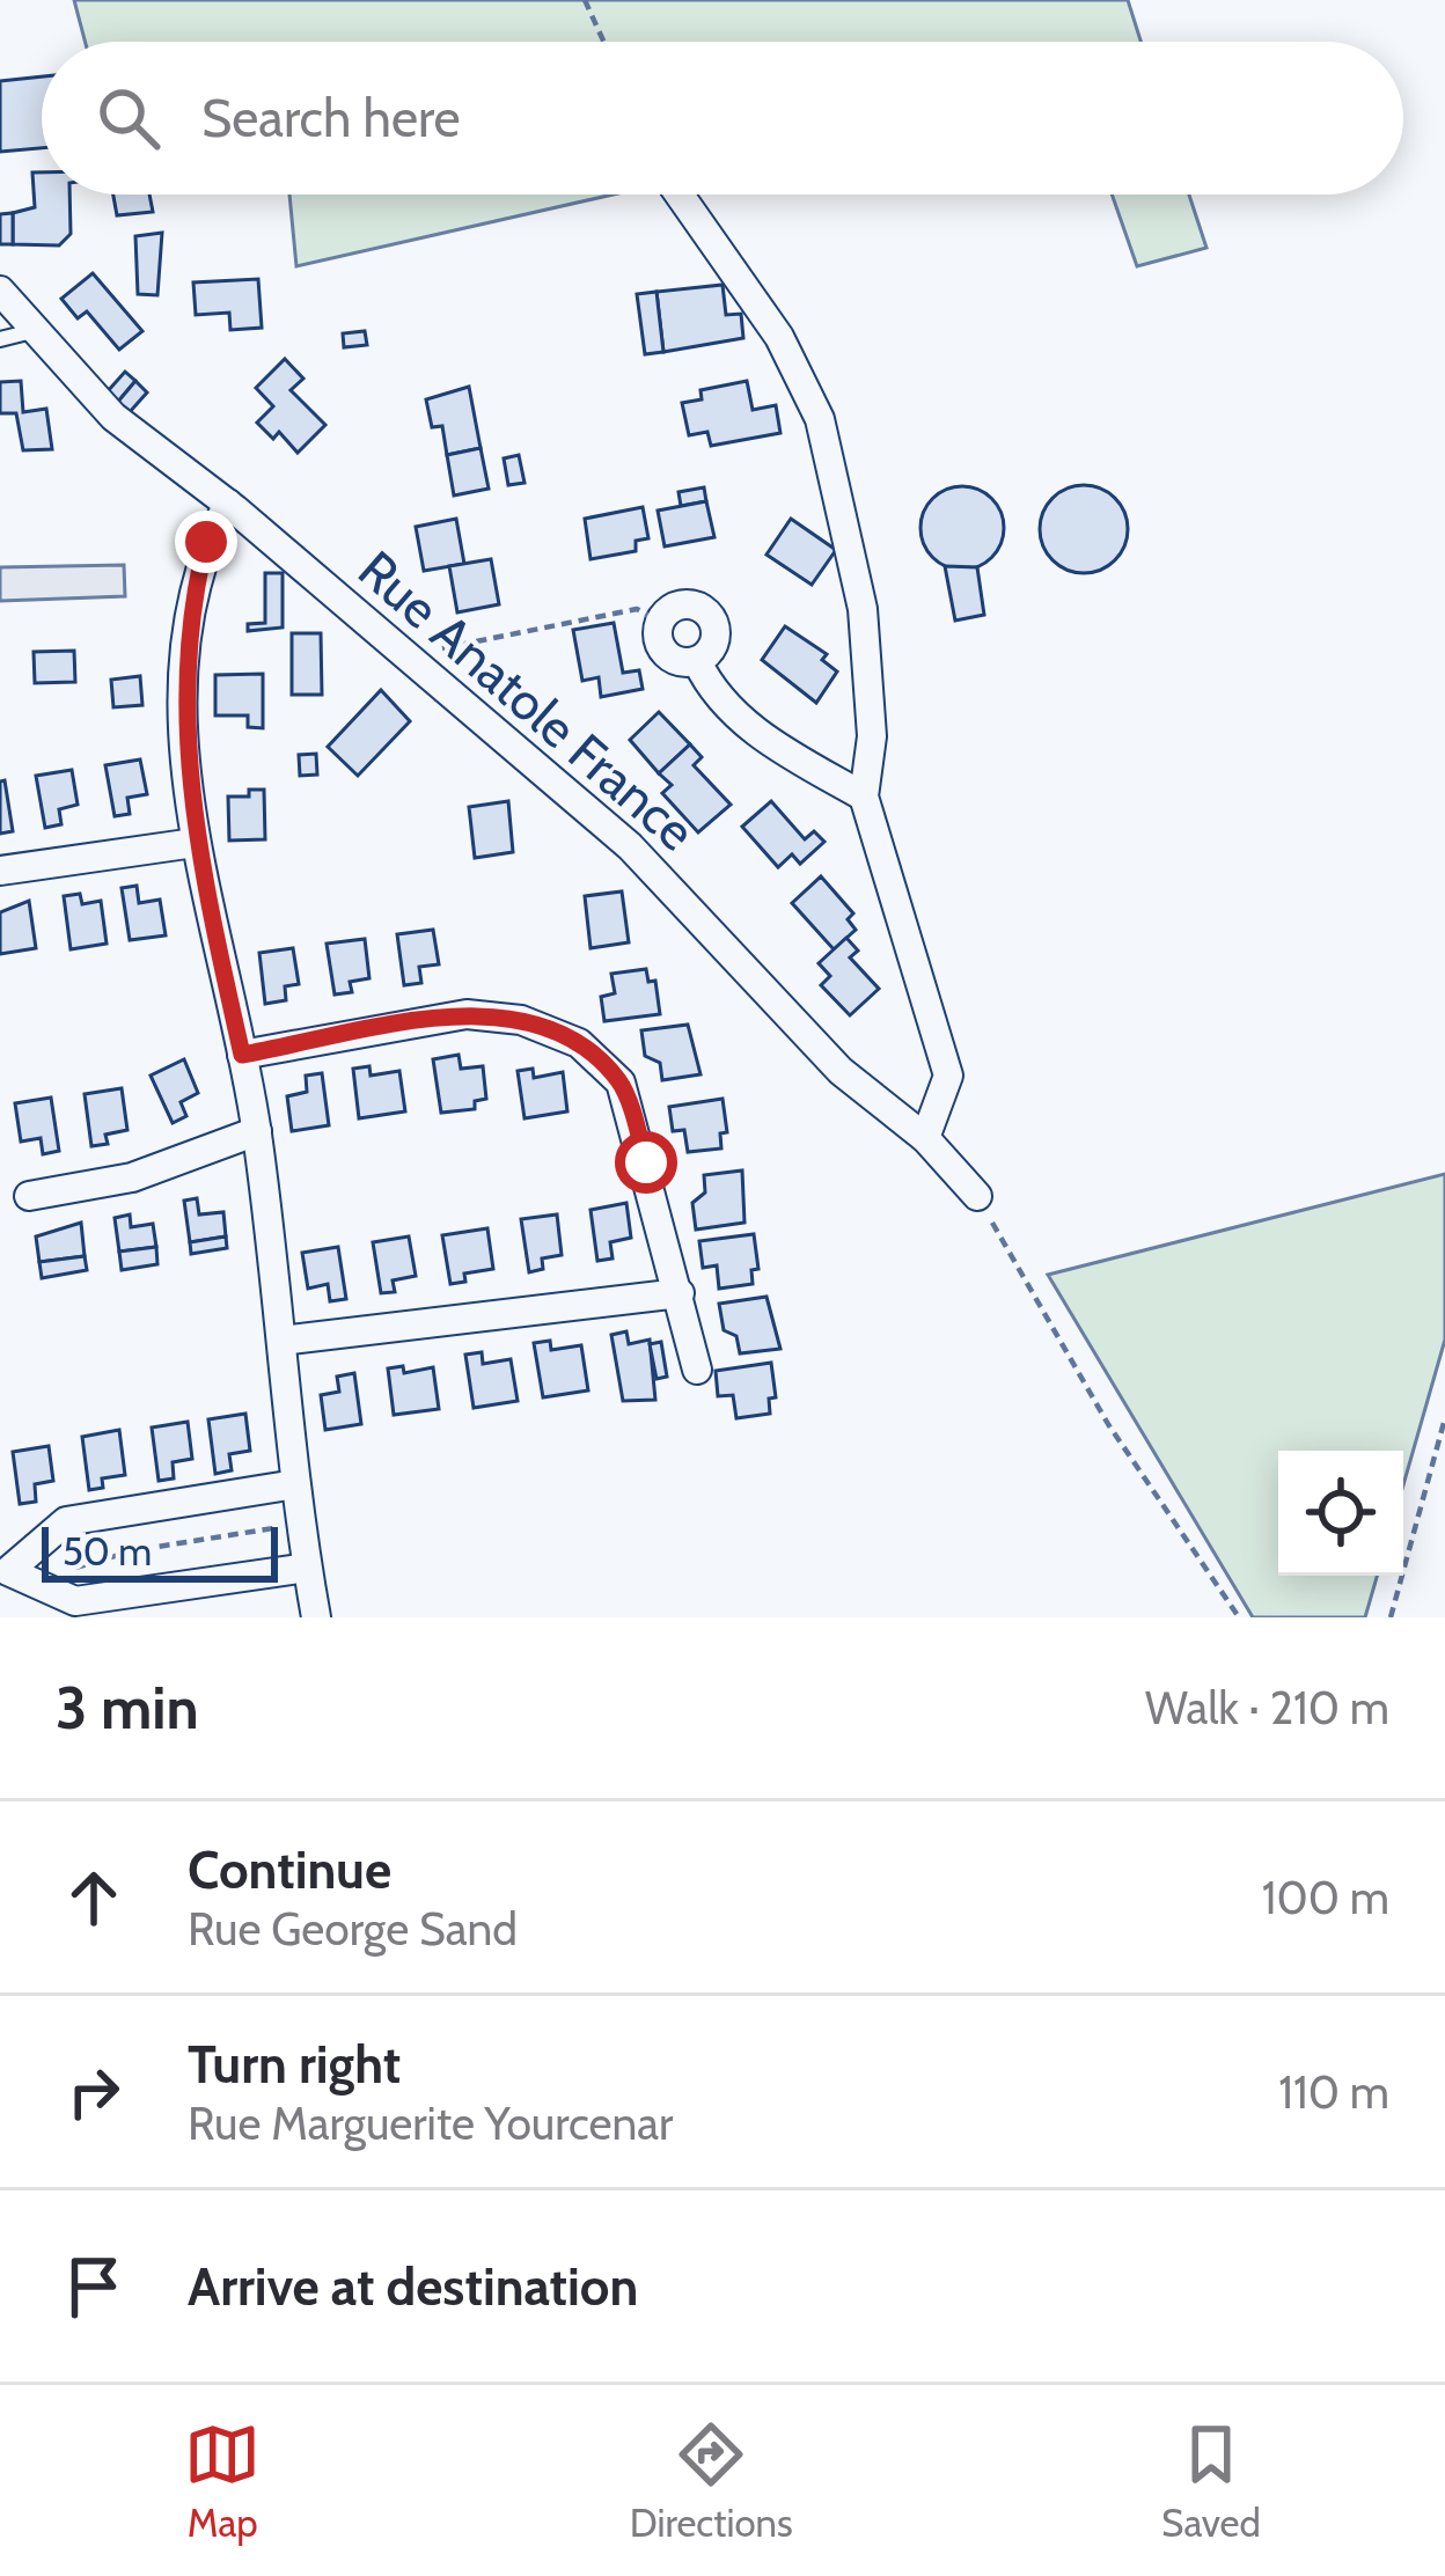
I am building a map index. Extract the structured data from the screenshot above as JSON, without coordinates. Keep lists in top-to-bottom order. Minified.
{"streets":{"street":["Rue Anatole France"]},"scale_bar":"50 m","page":{"search":"Search here","scale":"50 m","heading":["3 min","Walk · 210 m"],"list":[["Continue","Rue George Sand","100 m"],["Turn right","Rue Marguerite Yourcenar","110 m"],"Arrive at destination"],"nav":["Map","Directions","Saved"]}}
